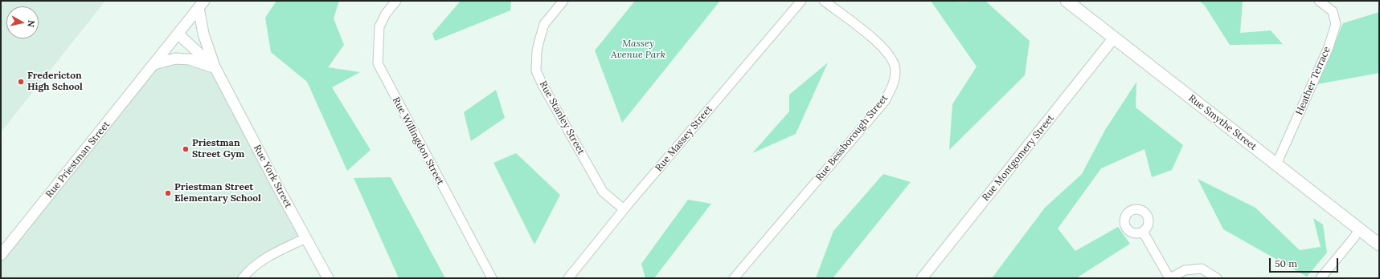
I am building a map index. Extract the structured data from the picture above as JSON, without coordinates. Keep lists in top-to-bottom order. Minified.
{"streets":{"main road":["Rue Smythe Street"],"street":["Heather Terrace","Rue Stanley Street","Rue Bessborough Street","Rue Massey Street","Rue Willingdon Street","Rue Montgomery Street","Rue Priestman Street","Rue York Street"]},"crossings":[["Heather Terrace","Rue Smythe Street"],["Rue Stanley Street","Rue Massey Street"],["Rue Smythe Street","Rue Montgomery Street"],["Rue Priestman Street","Rue York Street"]],"parks":["Massey Avenue Park"],"places":["Fredericton High School","Priestman Street Gym","Priestman Street Elementary School"],"scale_bar":"50 m","north":"right"}
